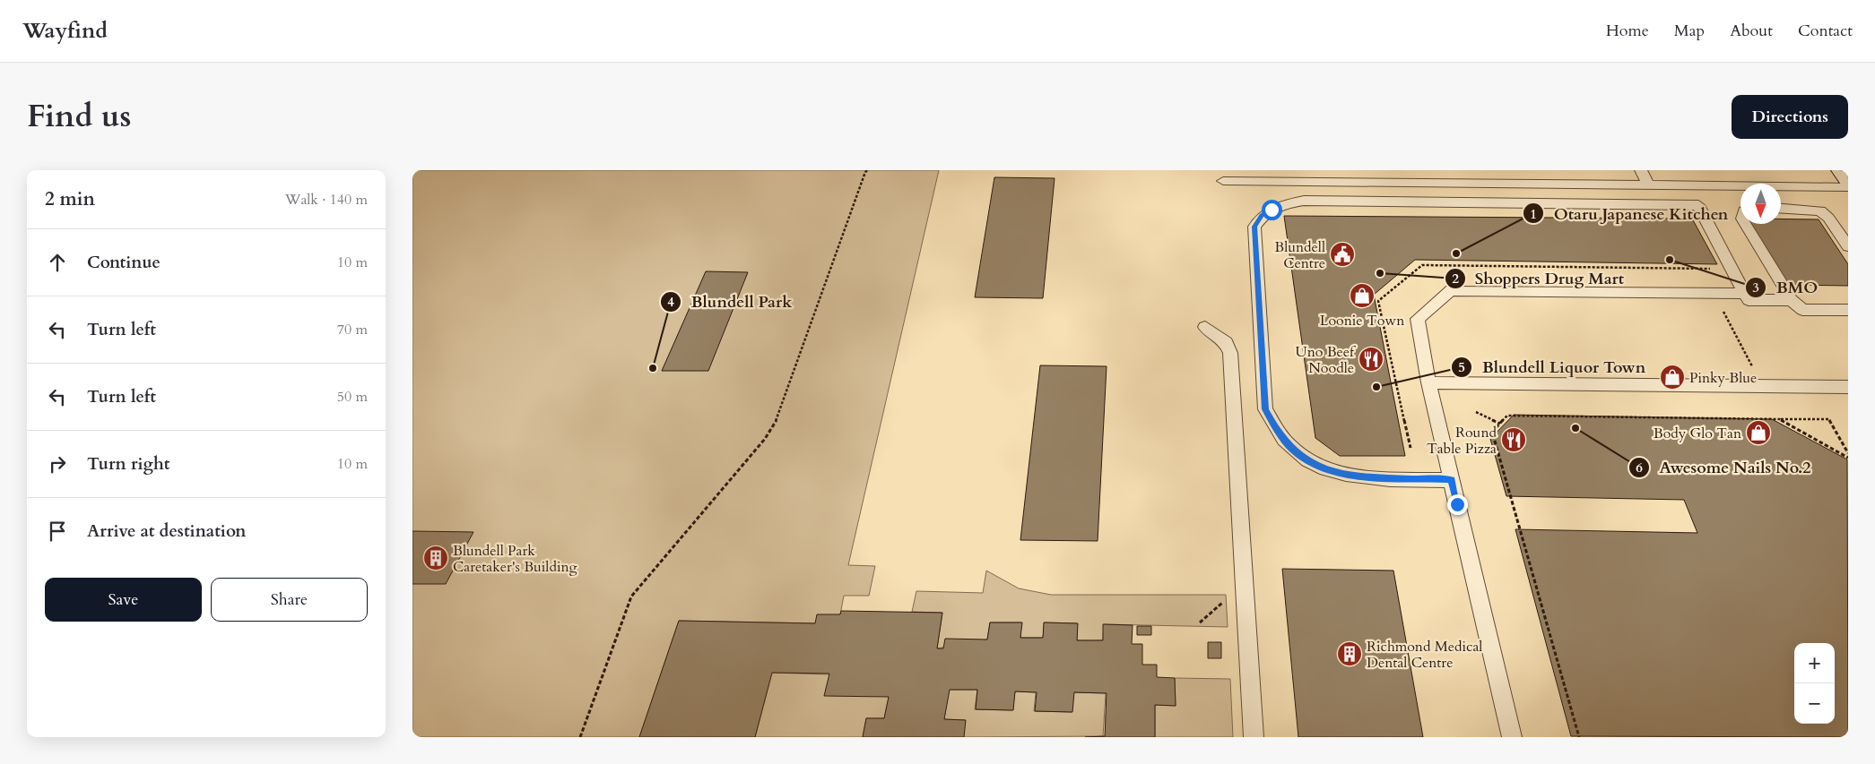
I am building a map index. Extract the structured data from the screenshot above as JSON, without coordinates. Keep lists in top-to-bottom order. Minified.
{"places":{"other":["Otaru Japanese Kitchen","BMO","Shoppers Drug Mart","Blundell Park","Blundell Liquor Town","Awesome Nails No.2"],"public building":["Blundell Centre"],"shop":["Loonie Town","Pinky Blue","Body Glo Tan"],"restaurant":["Uno Beef Noodle","Round Table Pizza"],"building":["Blundell Park Caretaker's Building","Richmond Medical Dental Centre"]},"north":"bottom","page":{"header":"Wayfind","nav":["Home","Map","About","Contact"],"title":"Find us","buttons":["Directions",["Save","Share"]],"heading":["2 min","Walk · 140 m"],"list":[["Continue","10 m"],["Turn left","70 m"],["Turn left","50 m"],["Turn right","10 m"],"Arrive at destination"],"map_buttons":["+","−"]}}
